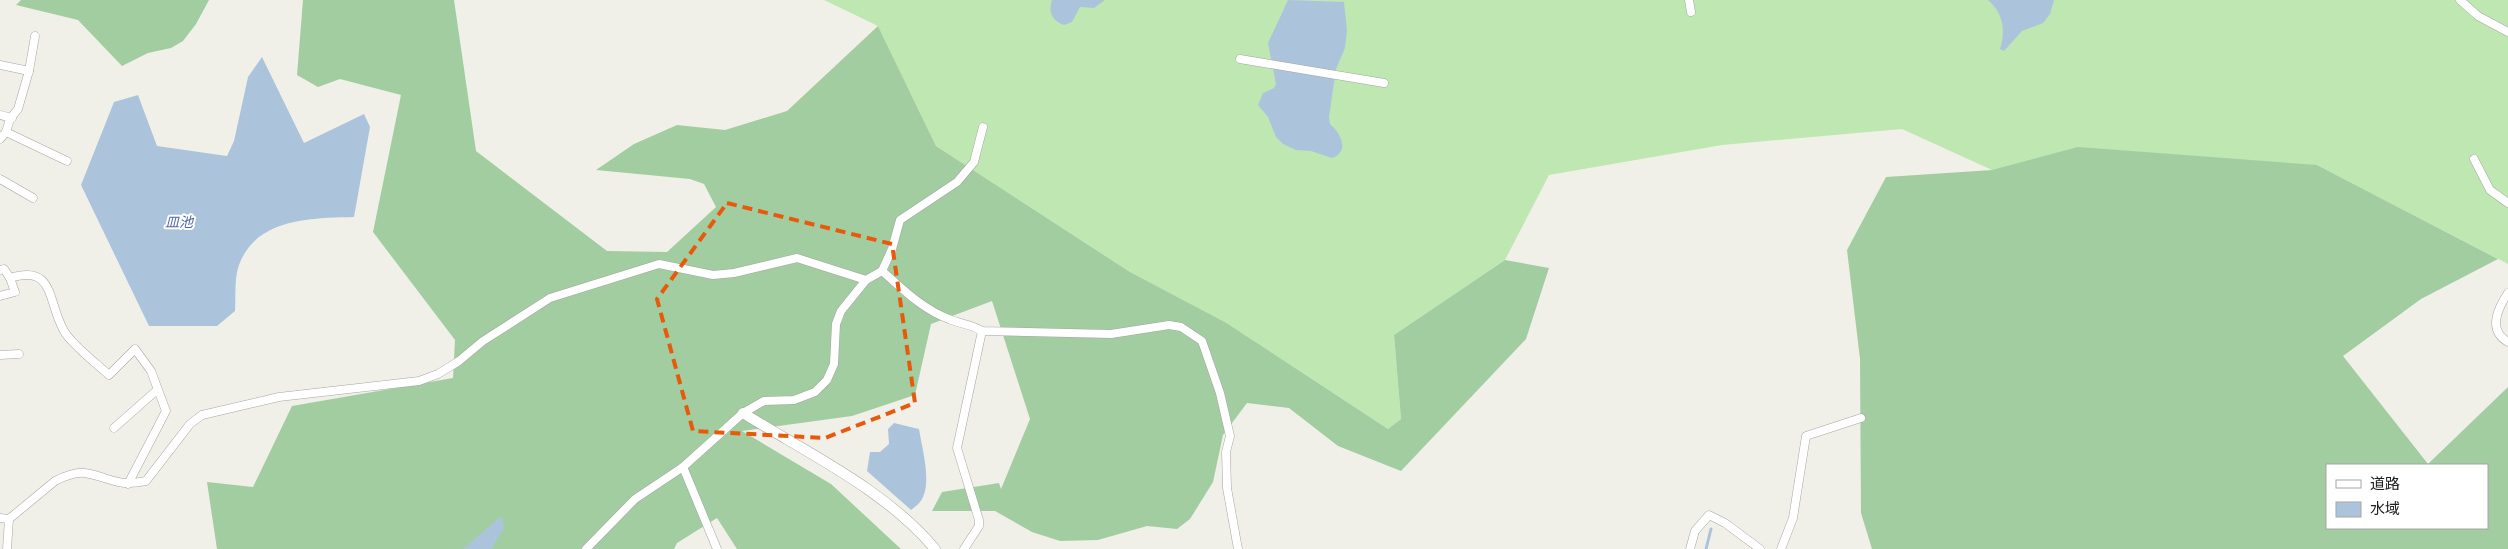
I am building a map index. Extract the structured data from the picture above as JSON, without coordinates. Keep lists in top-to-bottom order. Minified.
{"water":["皿池"],"legend":["道路","水域"]}
